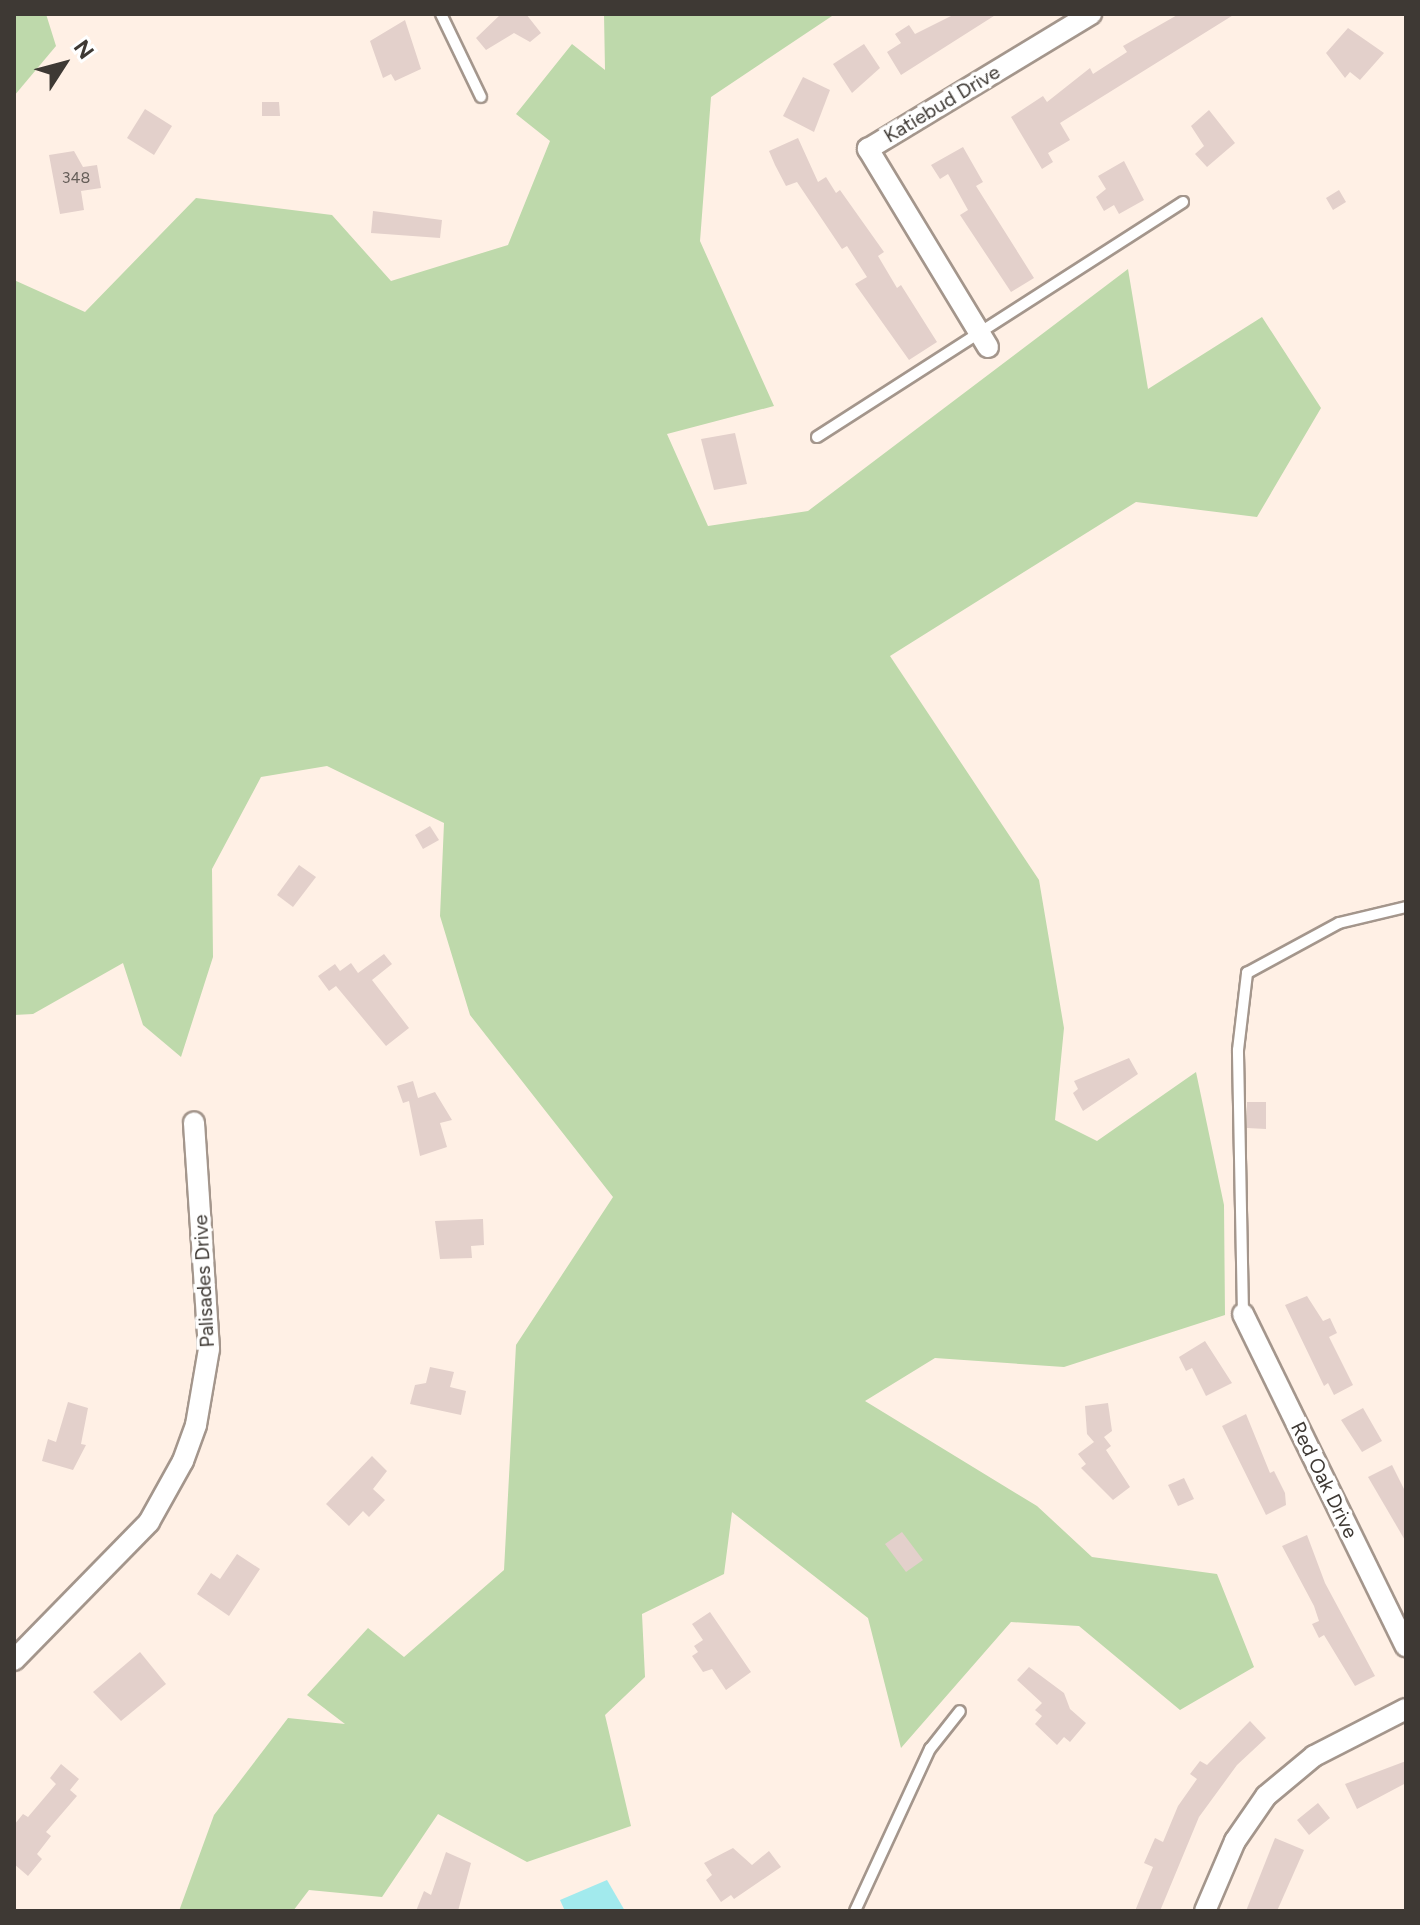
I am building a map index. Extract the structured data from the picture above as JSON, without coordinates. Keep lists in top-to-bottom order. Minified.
{"streets":{"street":["Katiebud Drive","Palisades Drive","Red Oak Drive"]},"house_numbers":["348"],"north":"top right"}
